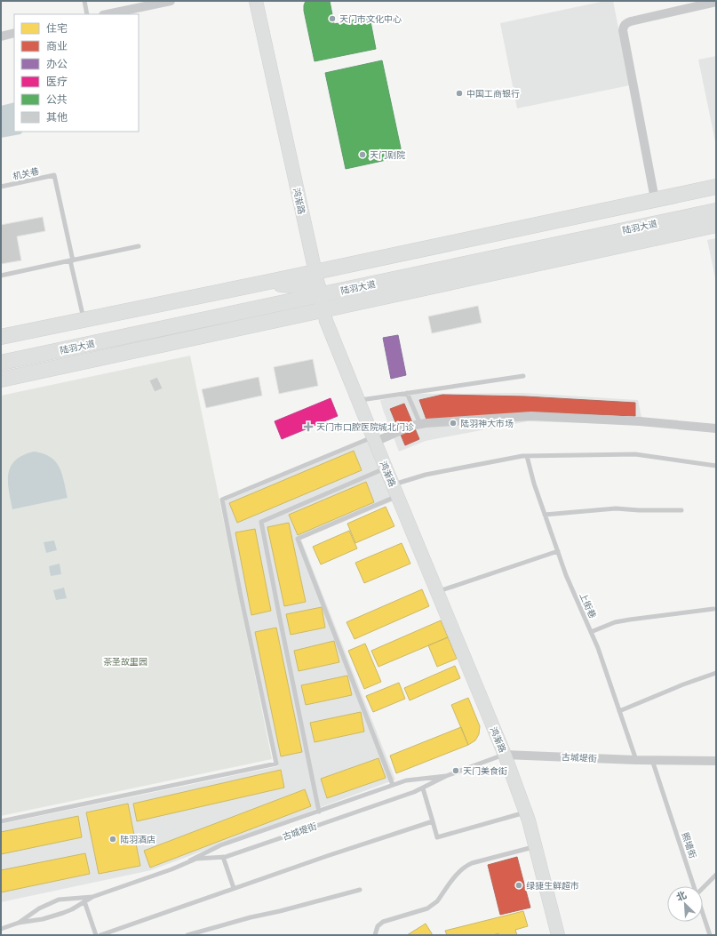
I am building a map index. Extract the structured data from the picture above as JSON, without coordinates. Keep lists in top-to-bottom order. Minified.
{"streets":{"main road":["陆羽大道"],"street":["鸿渐路","古城堤街"],"lane":["机关巷","上街巷","照墙街"]},"crossings":[["鸿渐路","陆羽大道"],["鸿渐路","古城堤街"],["上街巷","古城堤街"],["古城堤街","照墙街"]],"parks":["茶圣故里园"],"places":{"other":["天门市文化中心","中国工商银行","天门剧院","陆羽神大市场","天门美食街","陆羽酒店","绿捷生鲜超市"],"health":["天门市口腔医院城北门诊"]},"legend":["住宅","商业","办公","医疗","公共","其他"],"north":"top left"}
